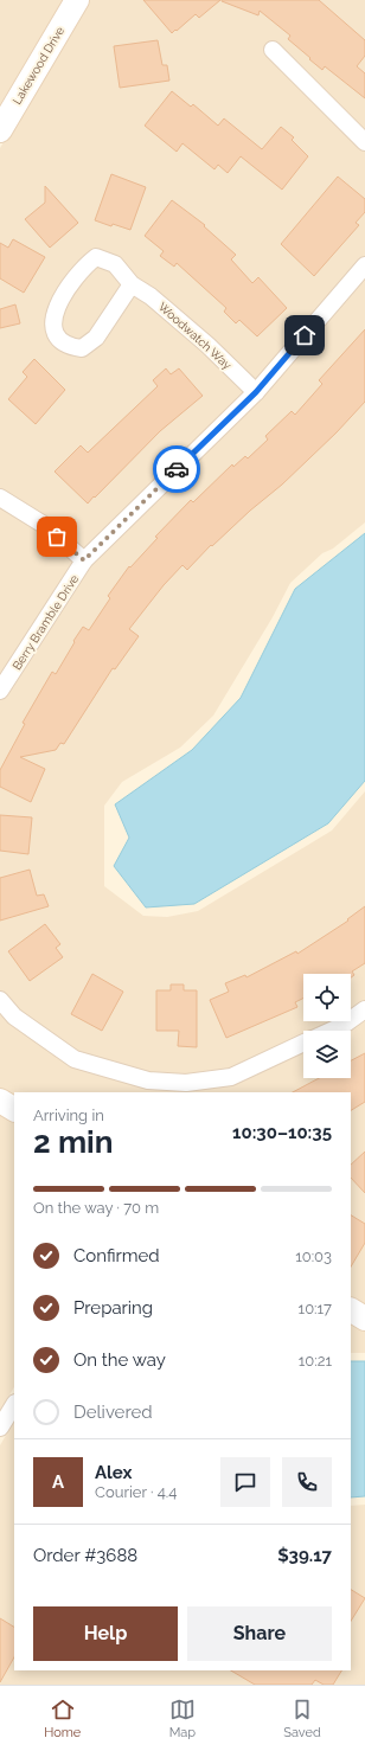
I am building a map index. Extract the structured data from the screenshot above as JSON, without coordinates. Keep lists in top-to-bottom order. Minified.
{"streets":{"street":["Lakewood Drive","Woodwatch Way","Berry Bramble Drive"]},"crossings":[["Woodwatch Way","Berry Bramble Drive"]],"page":{"heading":["2 min","Arriving in","10:30–10:35"],"panel":["Alex","Courier · 4.4","Order #3688","$39.17"],"bar":"On the way · 70 m","list":[["Confirmed","10:03"],["Preparing","10:17"],["On the way","10:21"],"Delivered"],"round":"A","buttons":["Help","Share"],"tabs":["Home","Map","Saved"]}}
